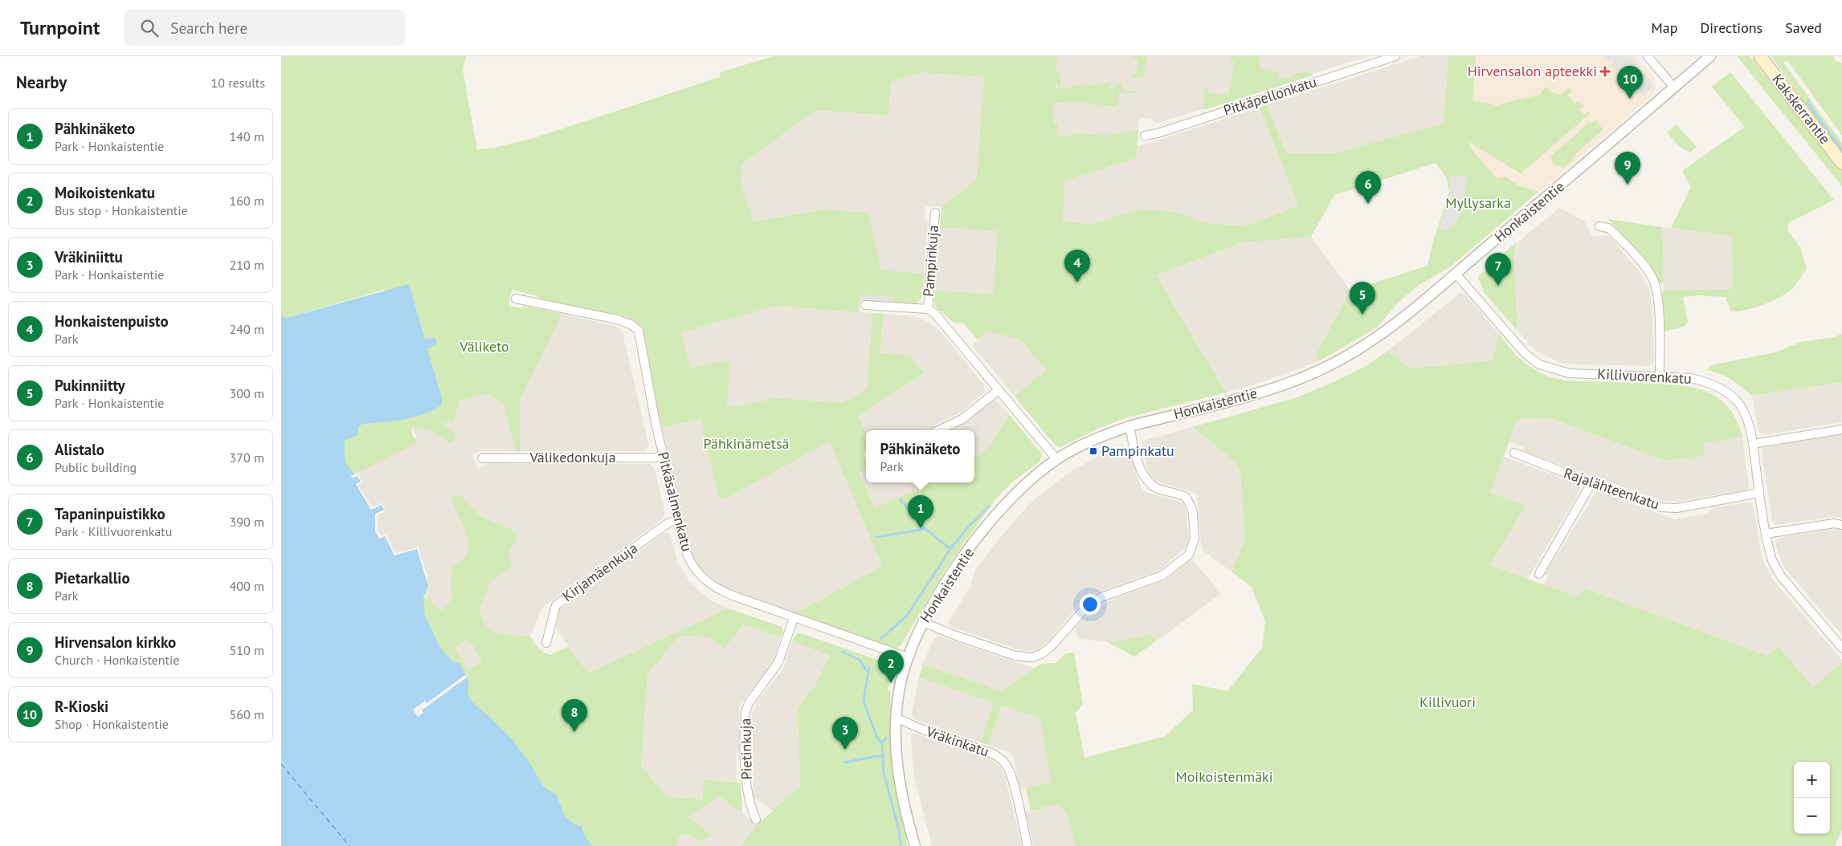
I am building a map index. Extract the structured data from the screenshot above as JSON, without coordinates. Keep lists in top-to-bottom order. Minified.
{"streets":{"main road":["Kakskerrantie"],"street":["Pitkäpellonkatu","Honkaistentie","Pampinkuja","Killivuorenkatu","Välikedonkuja","Rajalähteenkatu","Pitkäsalmenkatu","Kirjamäenkuja","Vräkinkatu","Pietinkuja"]},"crossings":[["Honkaistentie","Killivuorenkatu"],["Honkaistentie","Pitkäsalmenkatu"],["Honkaistentie","Vräkinkatu"],["Killivuorenkatu","Rajalähteenkatu"],["Välikedonkuja","Pitkäsalmenkatu"],["Pitkäsalmenkatu","Kirjamäenkuja"],["Pitkäsalmenkatu","Pietinkuja"]],"parks":["Myllysarka","Väliketo","Pähkinämetsä","Killivuori","Moikoistenmäki"],"places":{"health":["Hirvensalon apteekki"],"transit":["Pampinkatu"]},"page":{"header":"Turnpoint","search":"Search here","nav":["Map","Directions","Saved"],"heading":["Nearby","10 results"],"pins":["10","9","6","4","7","5","1","2","8","3"],"list":[{"mark":"1","name":"Pähkinäketo","note":"Park · Honkaistentie","value":"140 m"},{"mark":"2","name":"Moikoistenkatu","note":"Bus stop · Honkaistentie","value":"160 m"},{"mark":"3","name":"Vräkiniittu","note":"Park · Honkaistentie","value":"210 m"},{"mark":"4","name":"Honkaistenpuisto","note":"Park","value":"240 m"},{"mark":"5","name":"Pukinniitty","note":"Park · Honkaistentie","value":"300 m"},{"mark":"6","name":"Alistalo","note":"Public building","value":"370 m"},{"mark":"7","name":"Tapaninpuistikko","note":"Park · Killivuorenkatu","value":"390 m"},{"mark":"8","name":"Pietarkallio","note":"Park","value":"400 m"},{"mark":"9","name":"Hirvensalon kirkko","note":"Church · Honkaistentie","value":"510 m"},{"mark":"10","name":"R-Kioski","note":"Shop · Honkaistentie","value":"560 m"}],"popup":["Pähkinäketo","Park"],"map_buttons":["+","−"]}}
